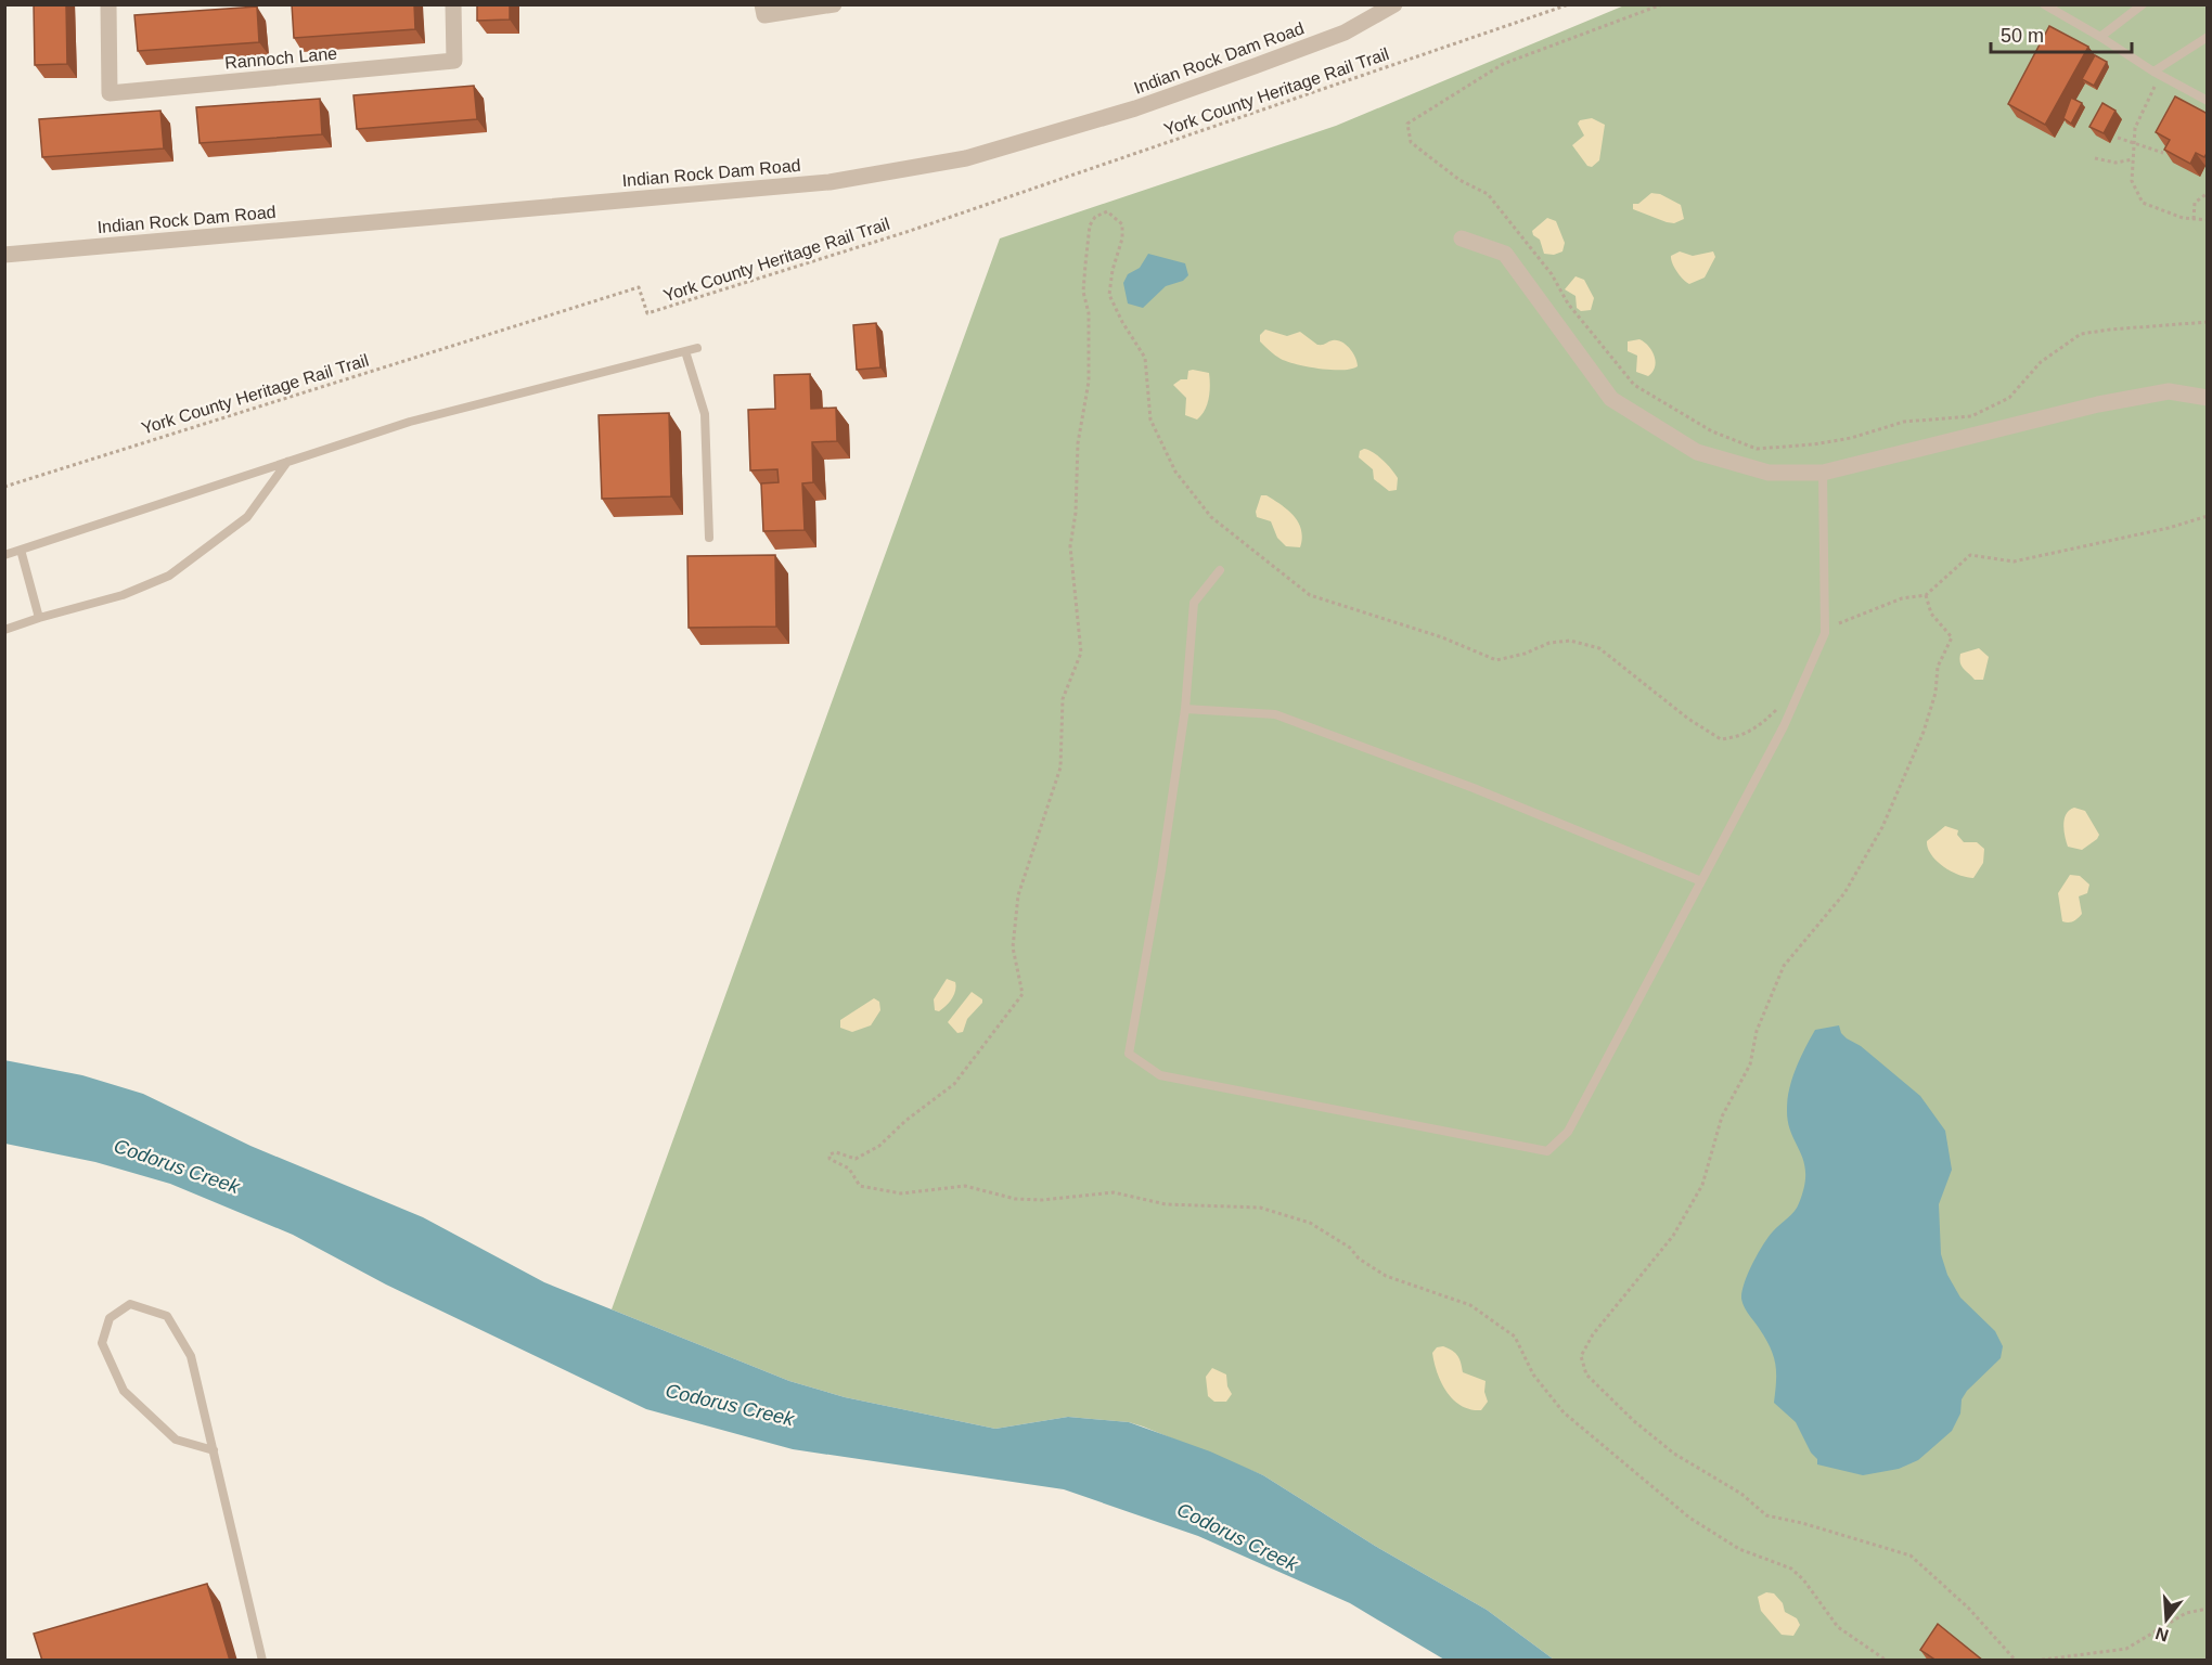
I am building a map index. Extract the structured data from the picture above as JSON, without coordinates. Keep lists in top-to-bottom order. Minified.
{"streets":{"street":["Rannoch Lane","Indian Rock Dam Road"],"path":["York County Heritage Rail Trail"]},"water":["Codorus Creek"],"scale_bar":"50 m","north":"bottom"}
